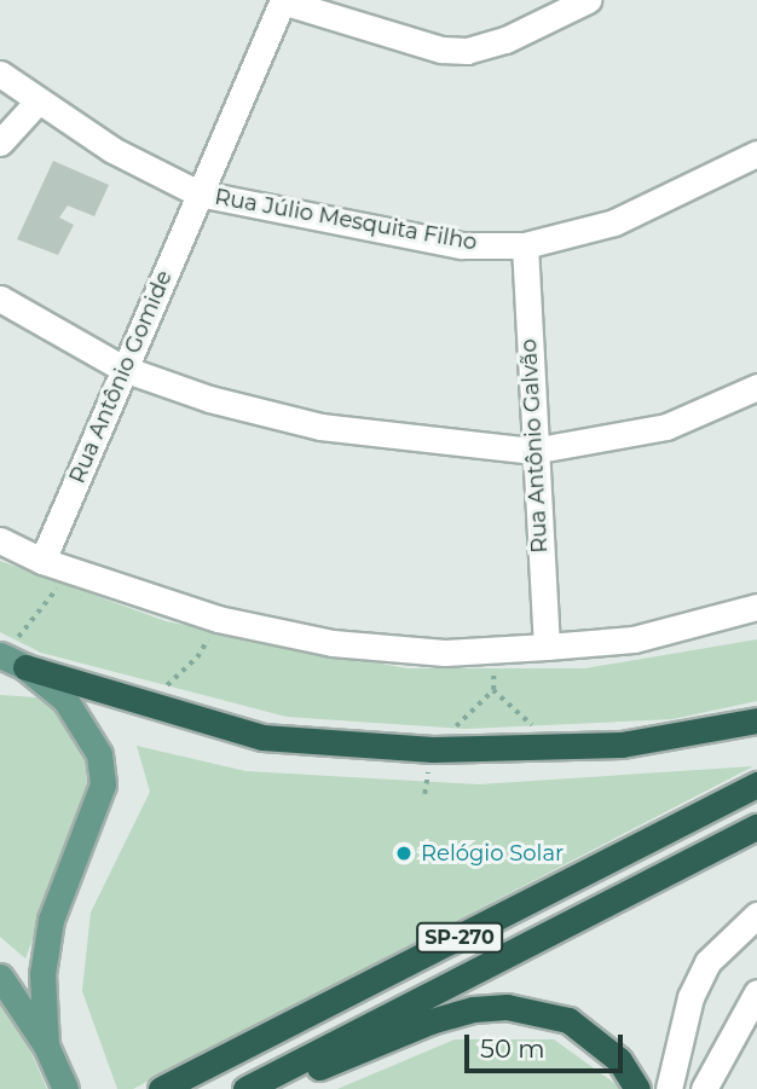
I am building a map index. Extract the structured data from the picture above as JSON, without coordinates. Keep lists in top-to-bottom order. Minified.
{"streets":{"highway":["SP-270"],"street":["Rua Júlio Mesquita Filho","Rua Antônio Gomide","Rua Antônio Galvão"]},"crossings":[["Rua Júlio Mesquita Filho","Rua Antônio Gomide"],["Rua Júlio Mesquita Filho","Rua Antônio Galvão"]],"places":["Relógio Solar"],"scale_bar":"50 m"}
